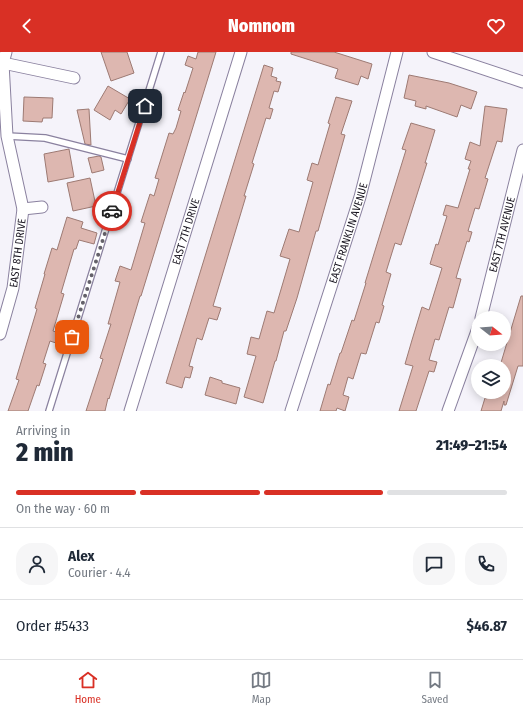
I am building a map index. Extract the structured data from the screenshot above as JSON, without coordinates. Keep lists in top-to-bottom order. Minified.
{"streets":{"street":["EAST 7TH DRIVE","EAST FRANKLIN AVENUE","EAST 7TH AVENUE","EAST 8TH DRIVE"]},"north":"right","page":{"header":"Nomnom","heading":["2 min","Arriving in","21:49–21:54"],"panel":["Alex","Courier · 4.4","Order #5433","$46.87"],"bar":"On the way · 60 m","tabs":["Home","Map","Saved"]}}
